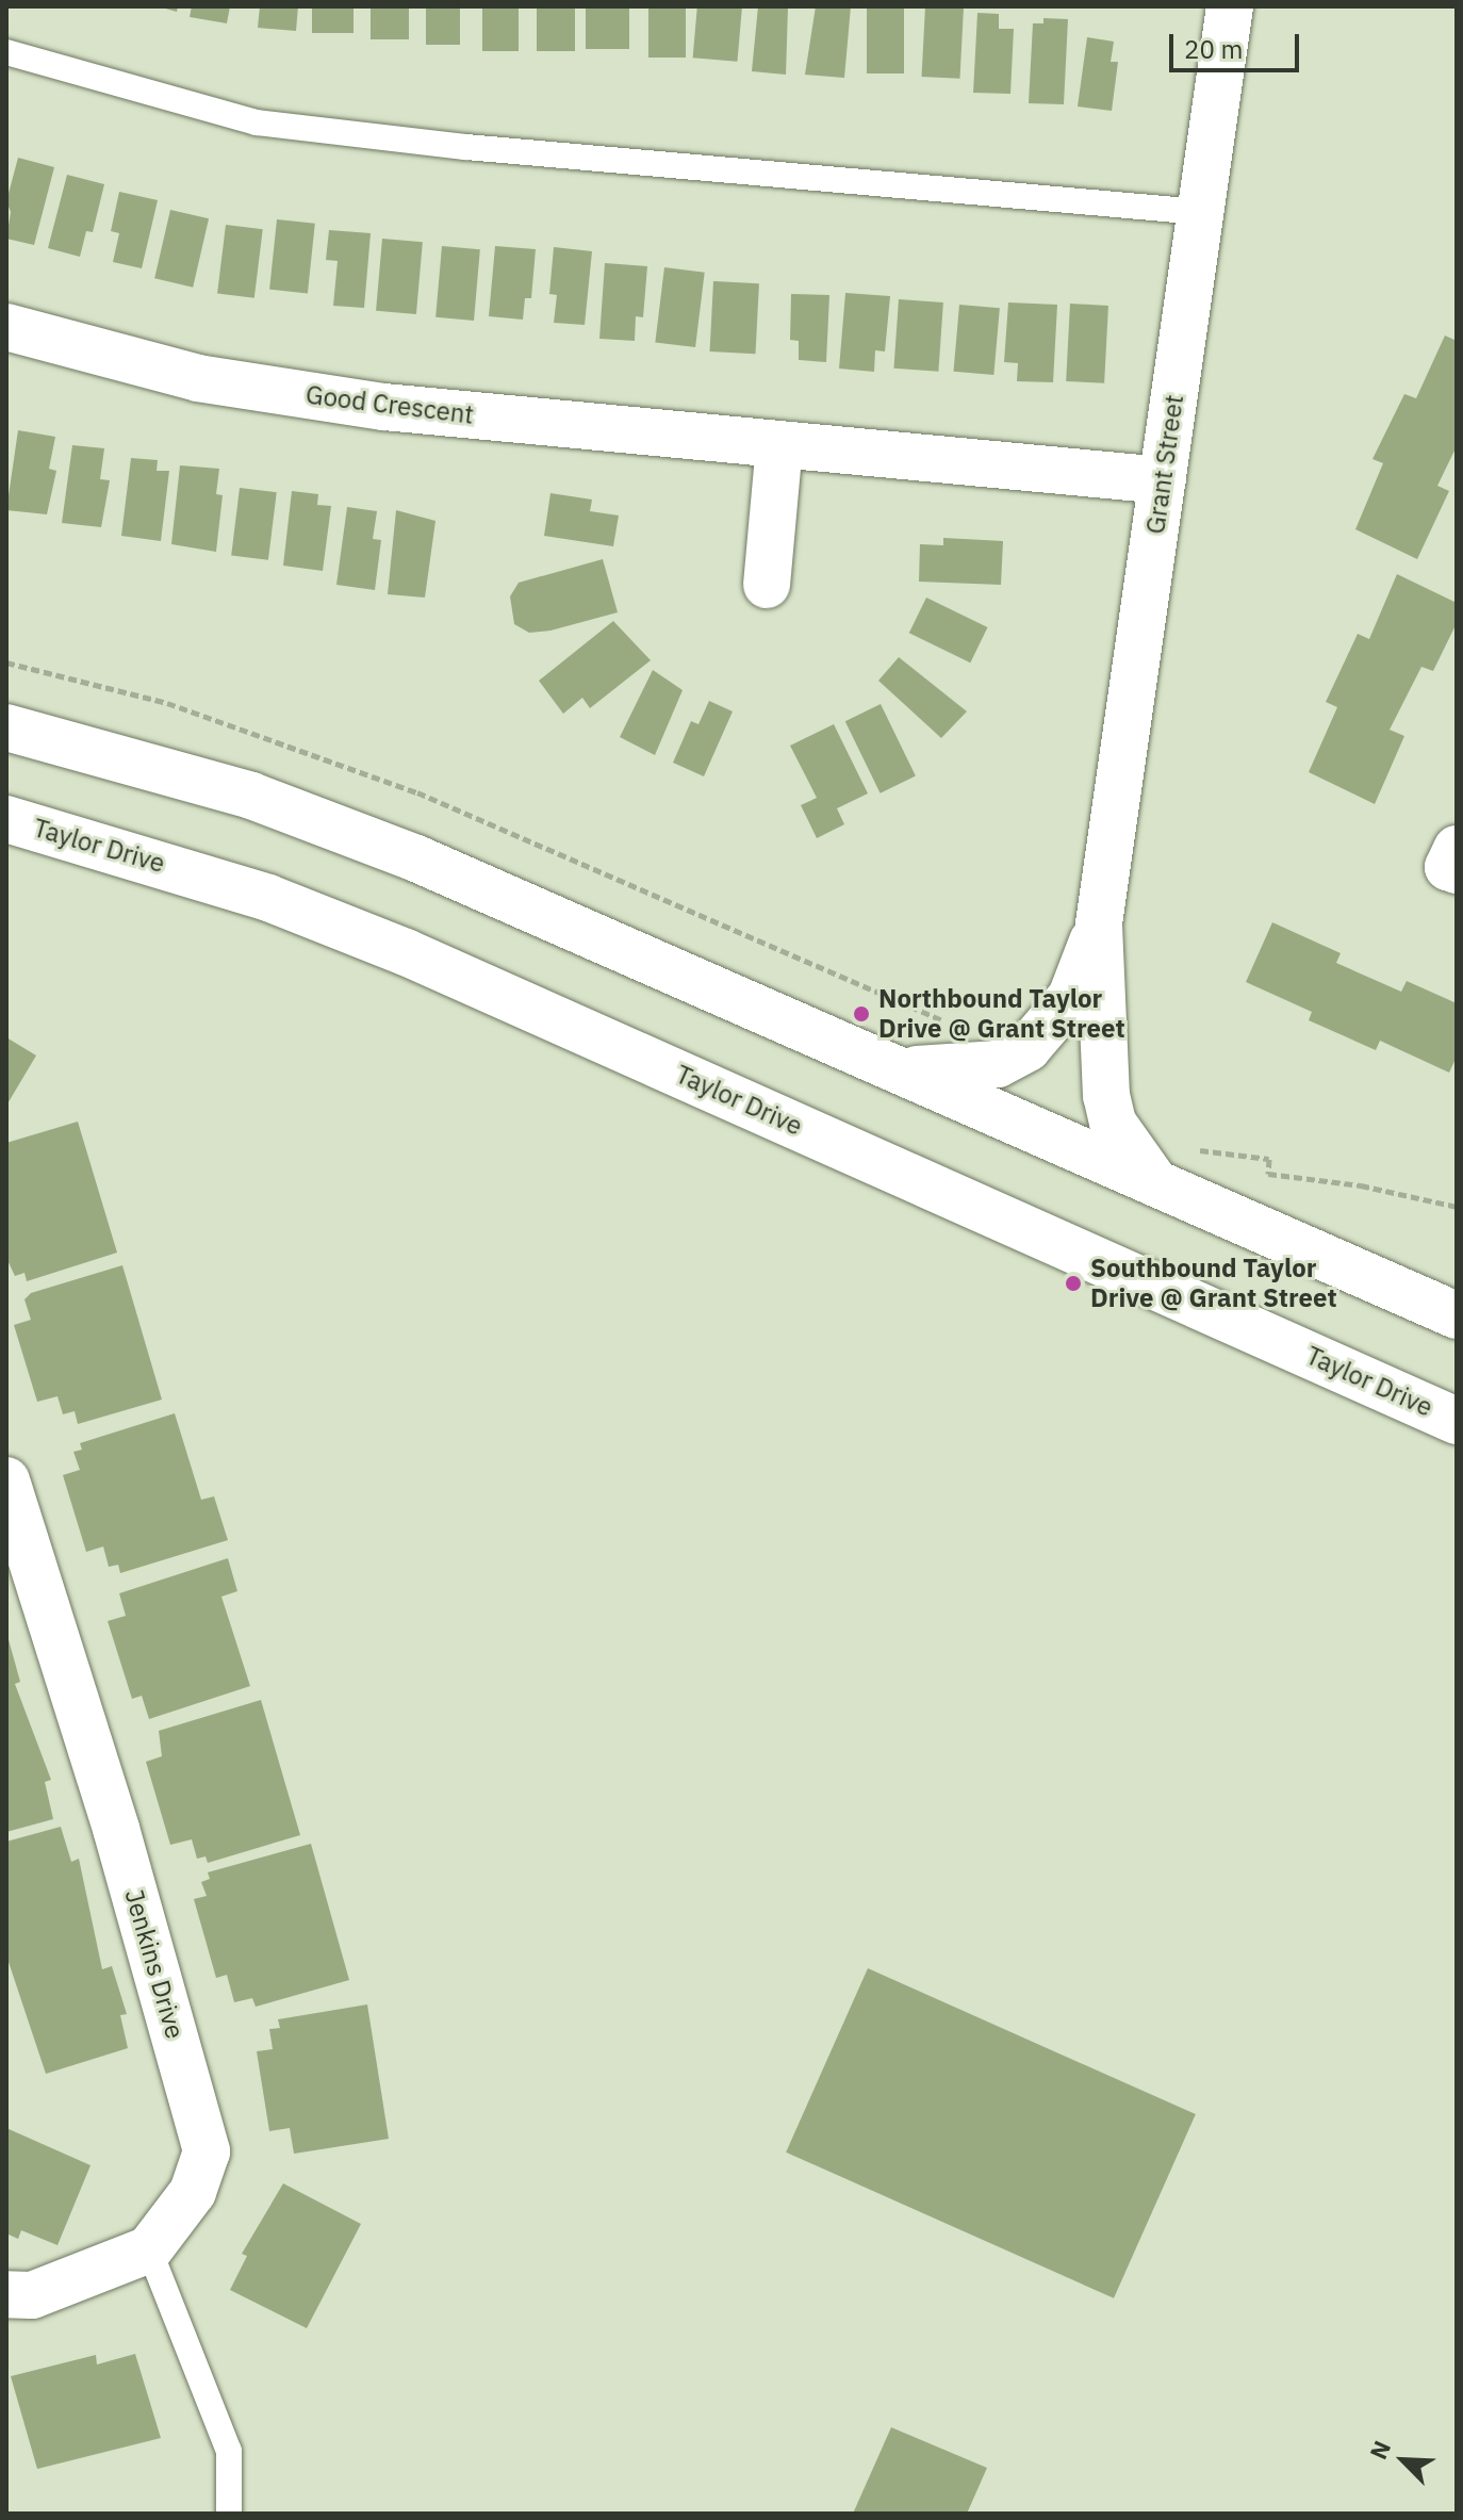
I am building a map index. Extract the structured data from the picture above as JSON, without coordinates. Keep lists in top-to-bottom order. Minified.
{"streets":{"main road":["Good Crescent","Grant Street","Taylor Drive","Jenkins Drive"]},"crossings":[["Good Crescent","Grant Street"]],"places":["Northbound Taylor Drive @ Grant Street","Southbound Taylor Drive @ Grant Street"],"scale_bar":"20 m","north":"top left"}
